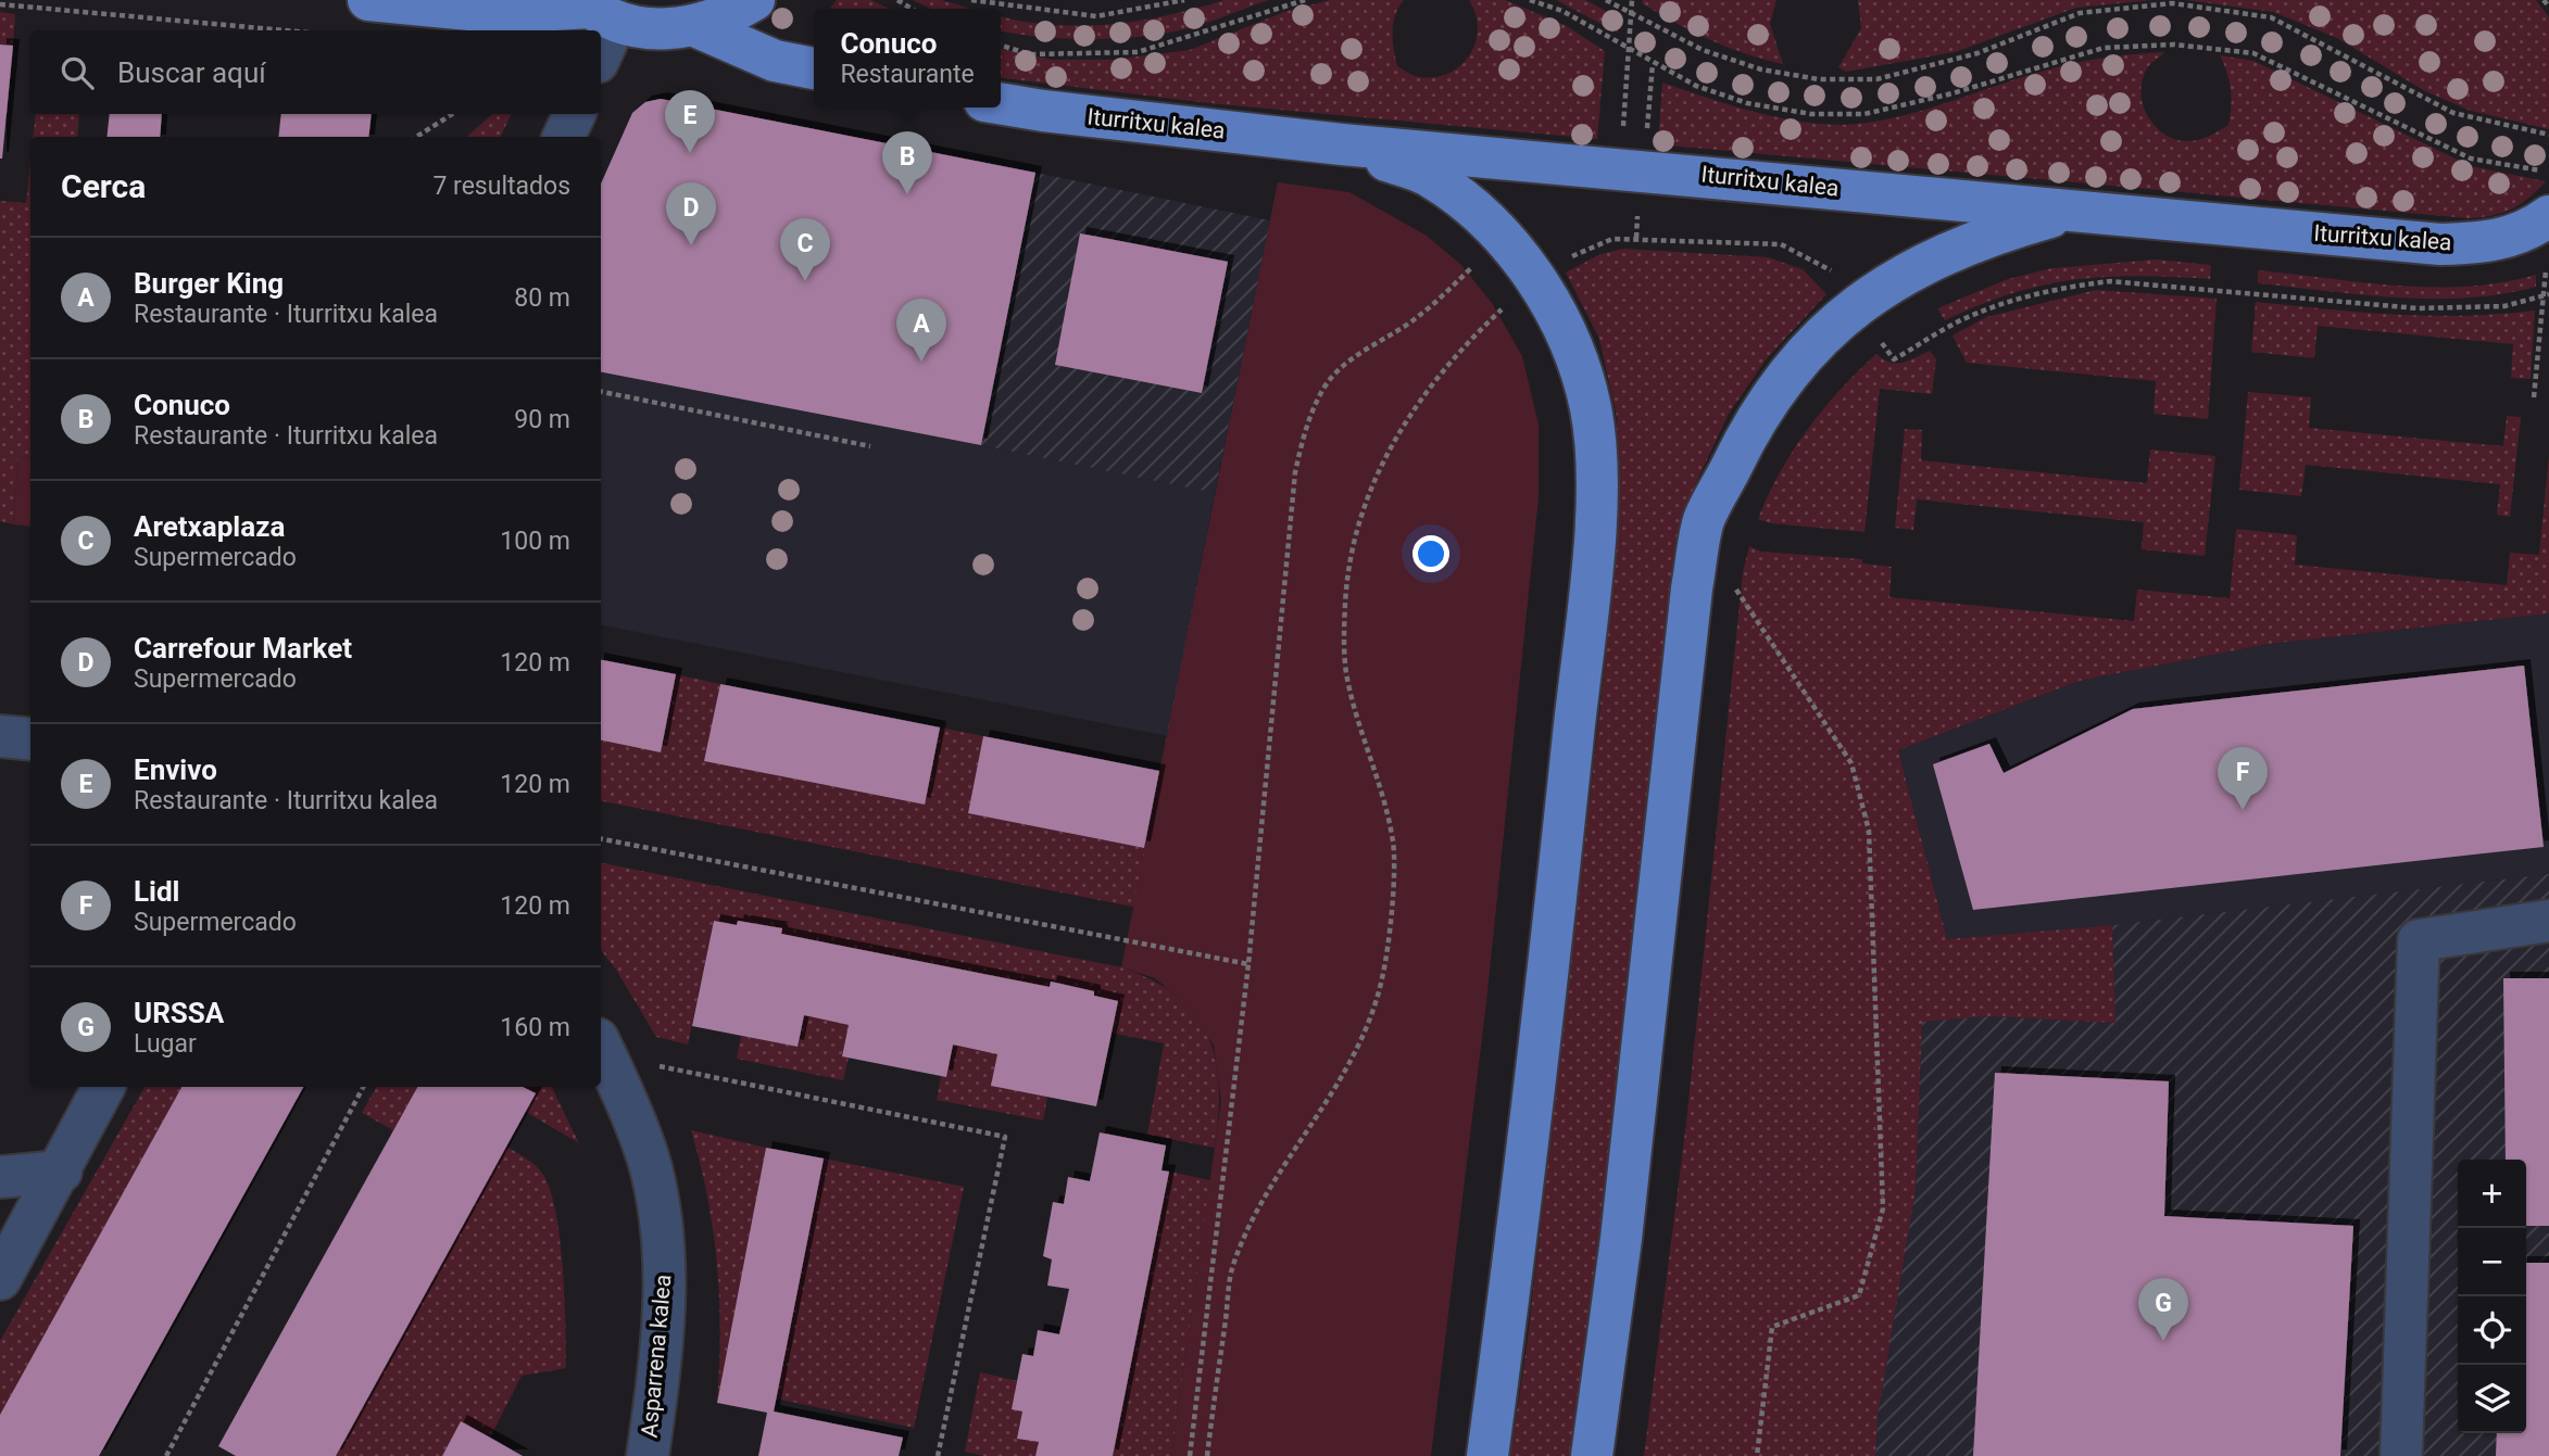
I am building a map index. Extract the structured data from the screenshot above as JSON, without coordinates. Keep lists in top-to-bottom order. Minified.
{"streets":{"main road":["Iturritxu kalea"],"street":["Asparrena kalea"]},"page":{"popup":["Conuco","Restaurante"],"search":"Buscar aquí","pins":["E","B","D","C","A","F","G"],"heading":["Cerca","7 resultados"],"list":[{"mark":"A","name":"Burger King","note":"Restaurante · Iturritxu kalea","value":"80 m"},{"mark":"B","name":"Conuco","note":"Restaurante · Iturritxu kalea","value":"90 m"},{"mark":"C","name":"Aretxaplaza","note":"Supermercado","value":"100 m"},{"mark":"D","name":"Carrefour Market","note":"Supermercado","value":"120 m"},{"mark":"E","name":"Envivo","note":"Restaurante · Iturritxu kalea","value":"120 m"},{"mark":"F","name":"Lidl","note":"Supermercado","value":"120 m"},{"mark":"G","name":"URSSA","note":"Lugar","value":"160 m"}],"map_buttons":["+","−"]}}
